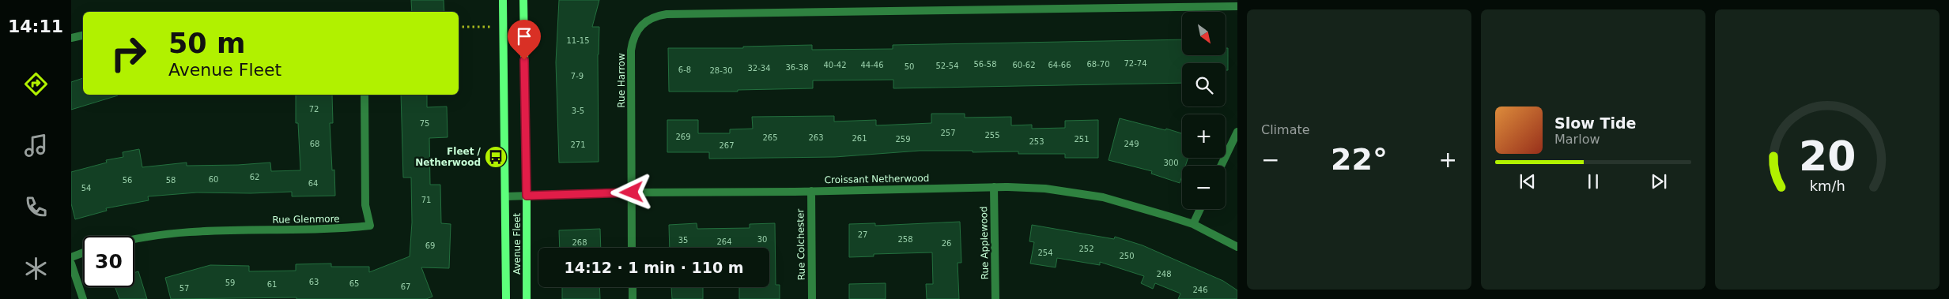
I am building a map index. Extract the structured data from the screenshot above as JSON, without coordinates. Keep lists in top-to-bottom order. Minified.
{"streets":{"main road":["Avenue Fleet"],"street":["Rue Harrow","Croissant Netherwood","Rue Glenmore","Rue Applewood","Rue Colchester"]},"crossings":[["Rue Harrow","Croissant Netherwood"],["Croissant Netherwood","Rue Applewood"],["Croissant Netherwood","Avenue Fleet"],["Croissant Netherwood","Rue Colchester"]],"places":{"bus stop":["Fleet / Netherwood"]},"house_numbers":["11-15","72-74","56-58","68-70","40-42","44-46","60-62","64-66","52-54","50","36-38","32-34","6-8","28-30","7-9","72","3-5","75","257","255","269","265","263","261","259","251","253","68","249","271","267","300","62","60","56","58","64","54","71","27","30","258","35","264","268","26","69","252","254","250","248","63","59","65","61","67","57","246"],"north":"bottom right","page":{"tabs":"14:11","tile":"Climate","map_buttons":["+","−"],"turn":["50 m","Avenue Fleet"],"song":["Slow Tide","Marlow"],"heat":["−","22°","+"],"limit":"30","trip":"14:12 · 1 min · 110 m","gauge":["20","km/h"]}}
